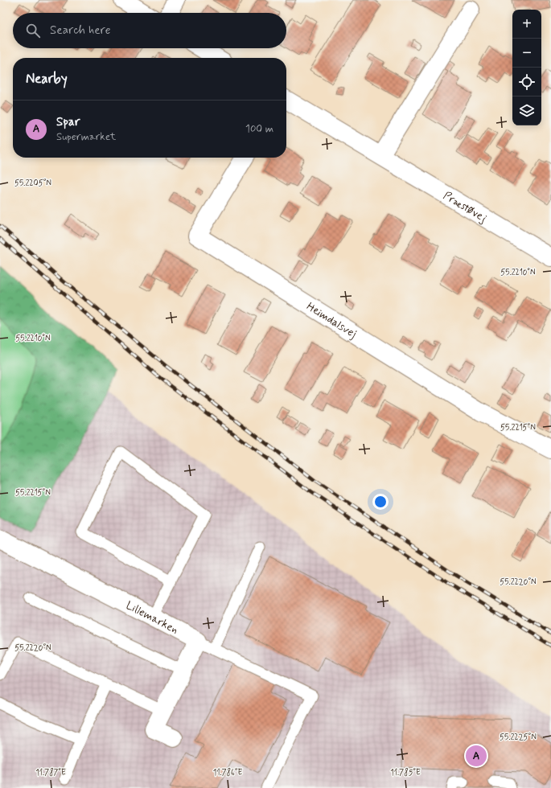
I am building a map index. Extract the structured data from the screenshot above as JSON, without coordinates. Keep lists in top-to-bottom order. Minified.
{"streets":{"street":["Præstøvej","Heimdalsvej","Lillemarken"]},"page":{"map_buttons":["+","−"],"search":"Search here","heading":"Nearby","list":[{"mark":"A","name":"Spar","note":"Supermarket","value":"100 m"}],"pins":"A"},"coordinates":["55.2205°N","55.2210°N","55.2215°N","55.2220°N","55.2225°N","11.787°E","11.786°E","11.785°E"]}
